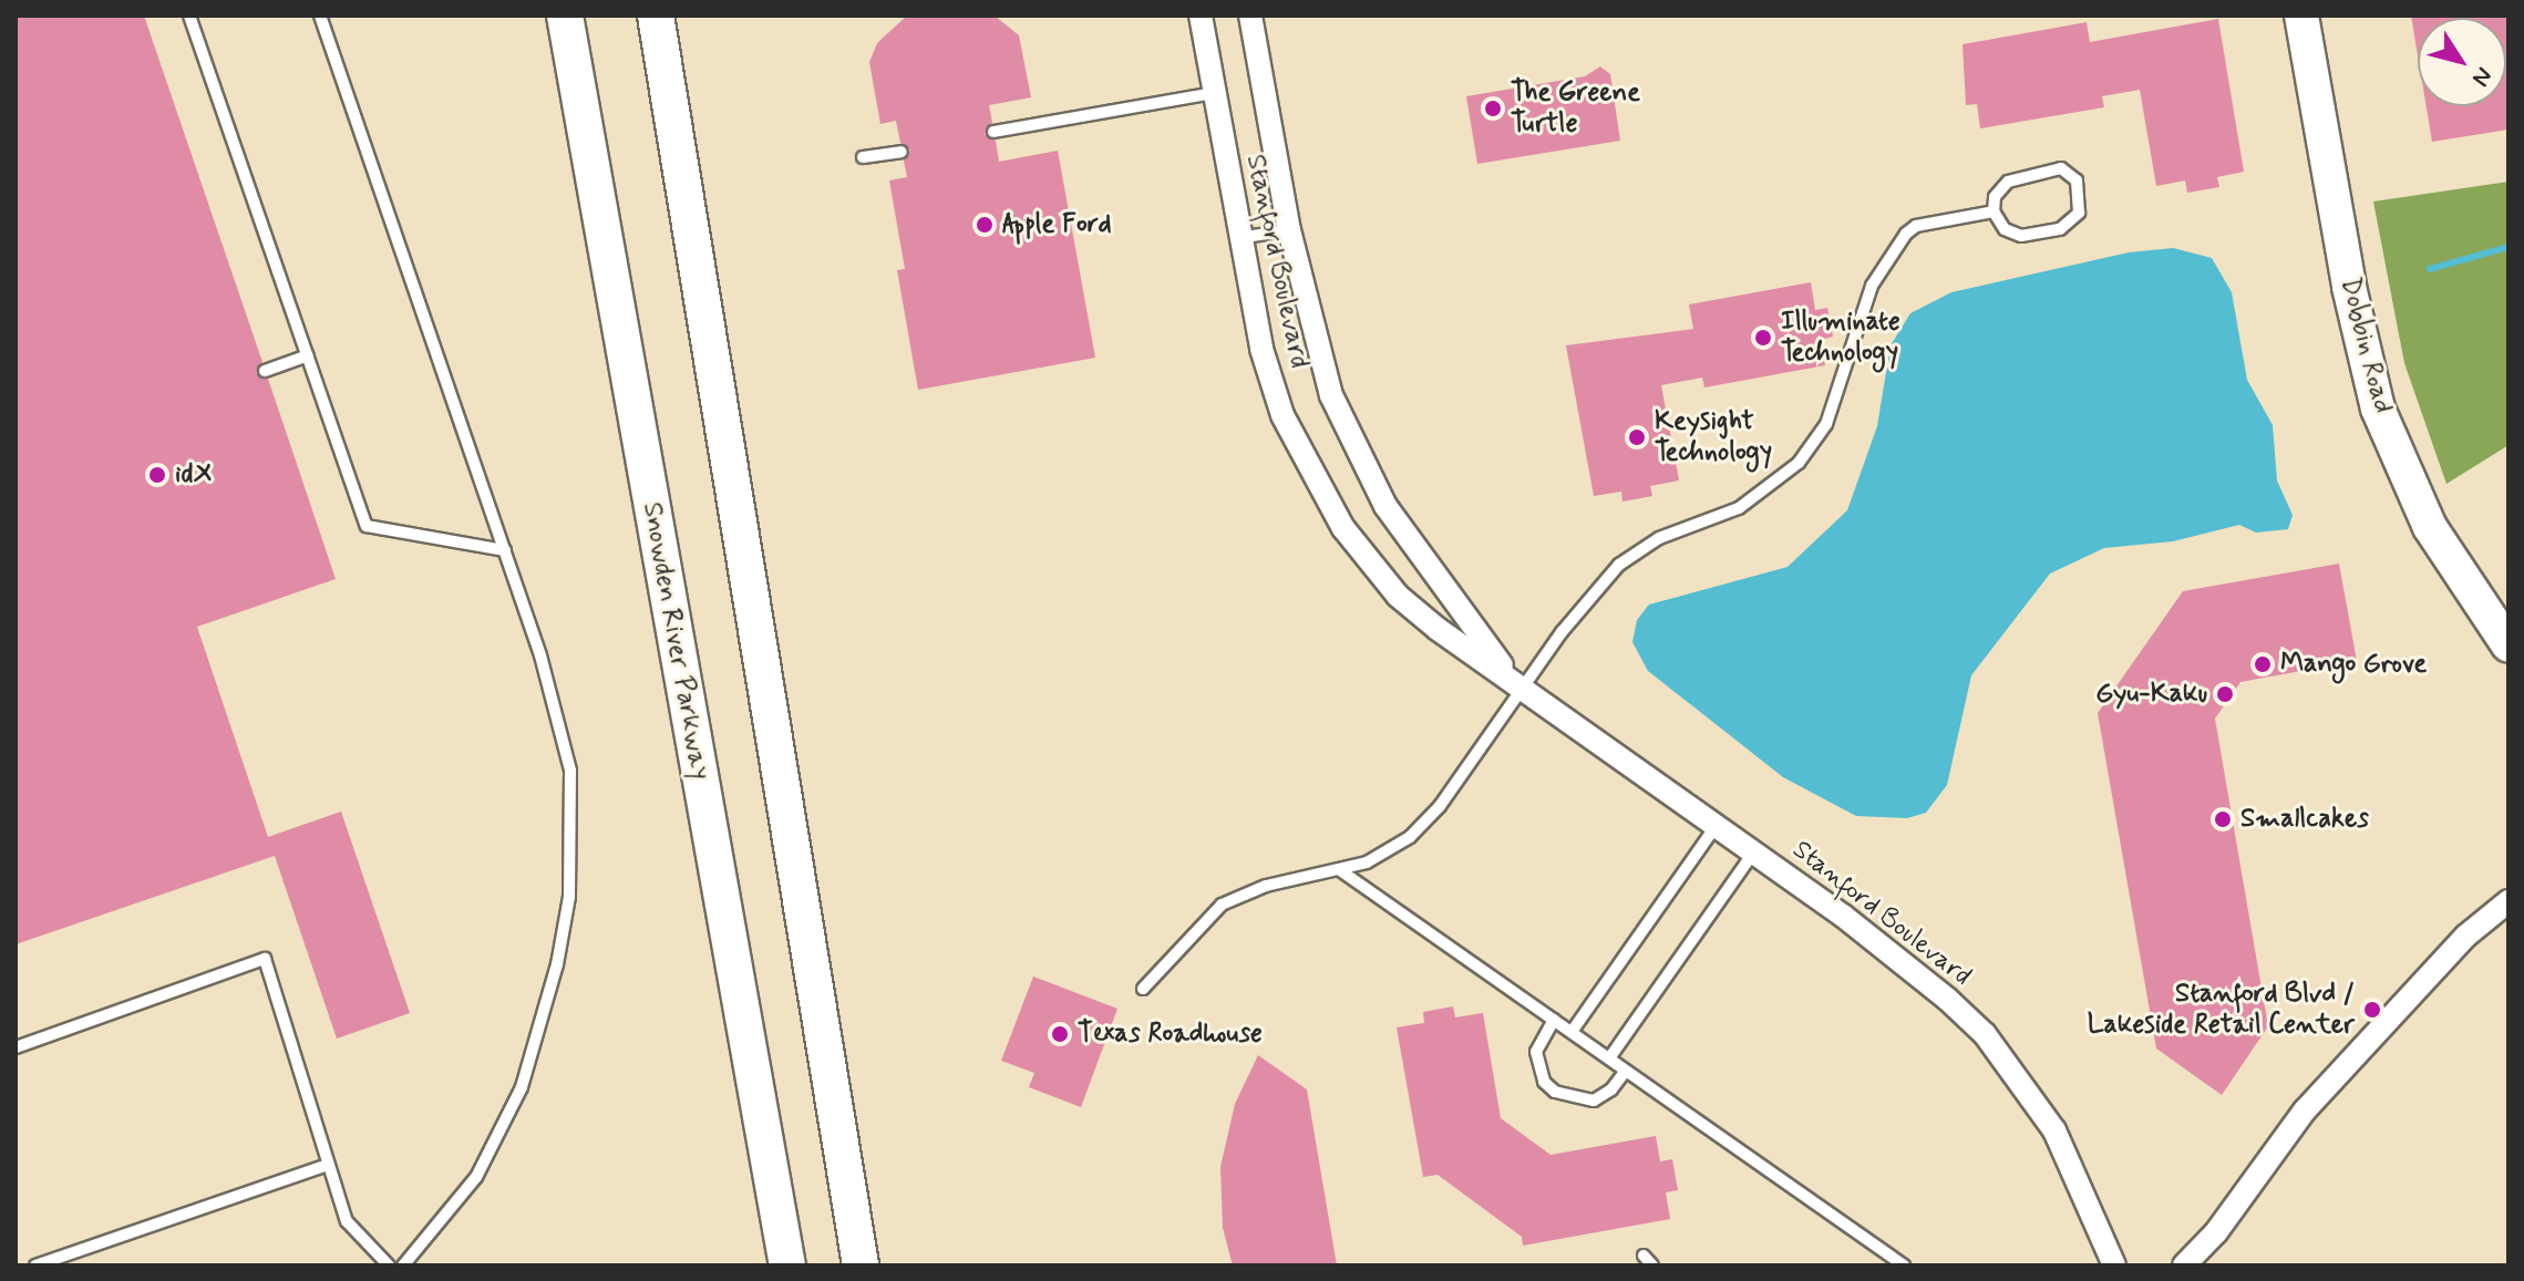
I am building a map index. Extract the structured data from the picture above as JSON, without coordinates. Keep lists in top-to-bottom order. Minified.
{"streets":{"main road":["Snowden River Parkway"],"street":["Stanford Boulevard","Dobbin Road"]},"places":["The Greene Turtle","Apple Ford","Illuminate Technology","Keysight Technology","idX","Mango Grove","Gyu-Kaku","Smallcakes","Stanford Blvd / Lakeside Retail Center","Texas Roadhouse"],"north":"bottom right"}
